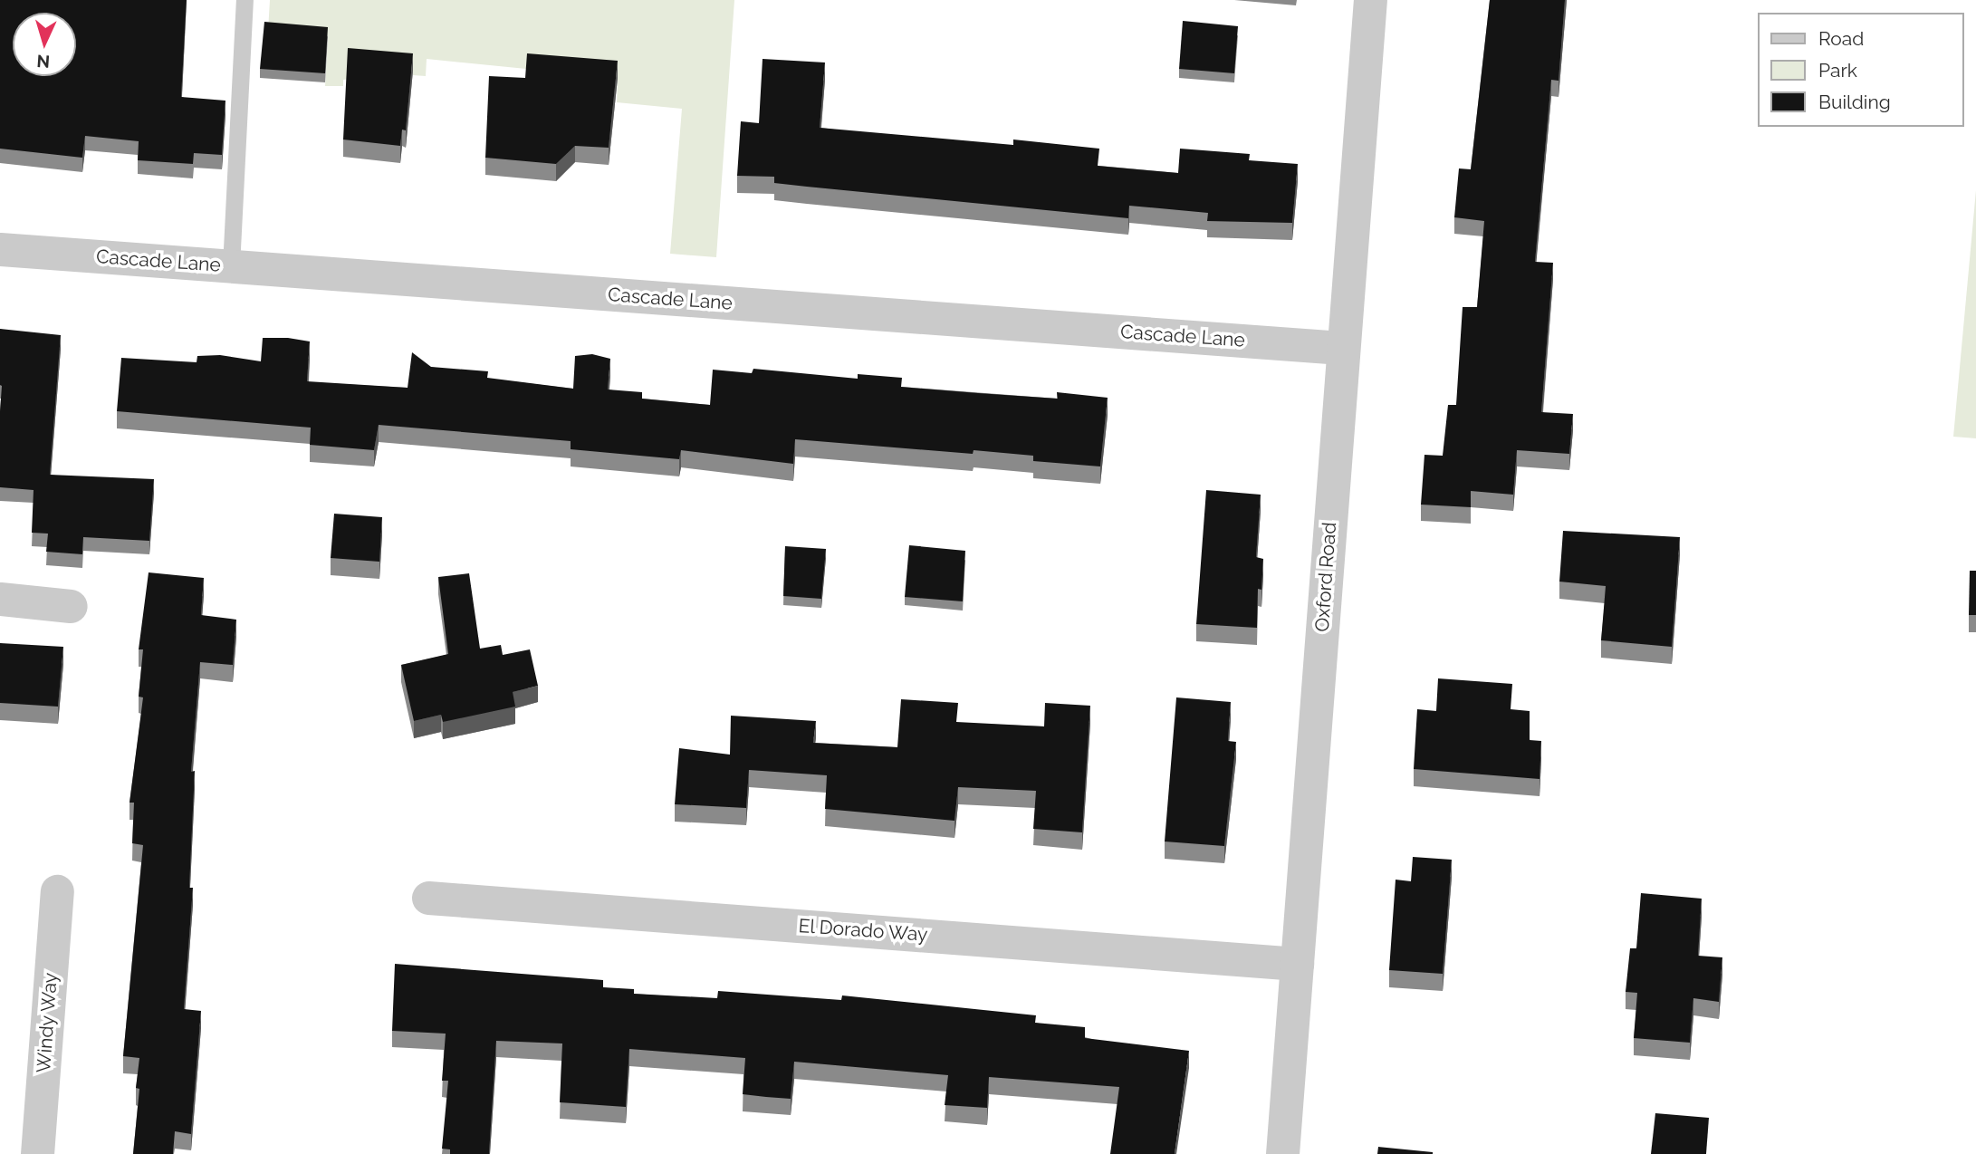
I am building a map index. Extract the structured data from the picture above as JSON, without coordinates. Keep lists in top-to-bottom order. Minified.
{"streets":{"street":["Cascade Lane","Oxford Road","El Dorado Way","Windy Way"]},"crossings":[["Cascade Lane","Oxford Road"],["Oxford Road","El Dorado Way"]],"legend":["Road","Park","Building"],"north":"bottom"}
